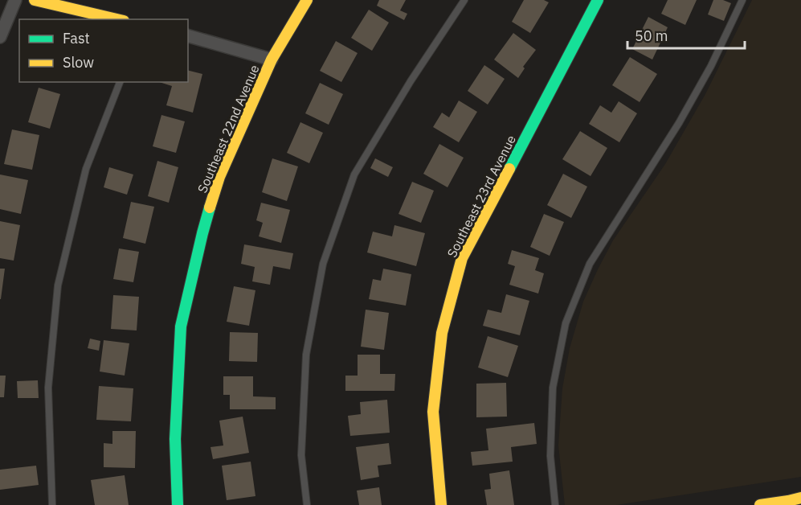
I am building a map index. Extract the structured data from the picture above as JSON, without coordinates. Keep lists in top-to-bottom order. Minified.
{"streets":{"street":["Southeast 22nd Avenue","Southeast 23rd Avenue"]},"legend":["Fast","Slow"],"scale_bar":"50 m"}
